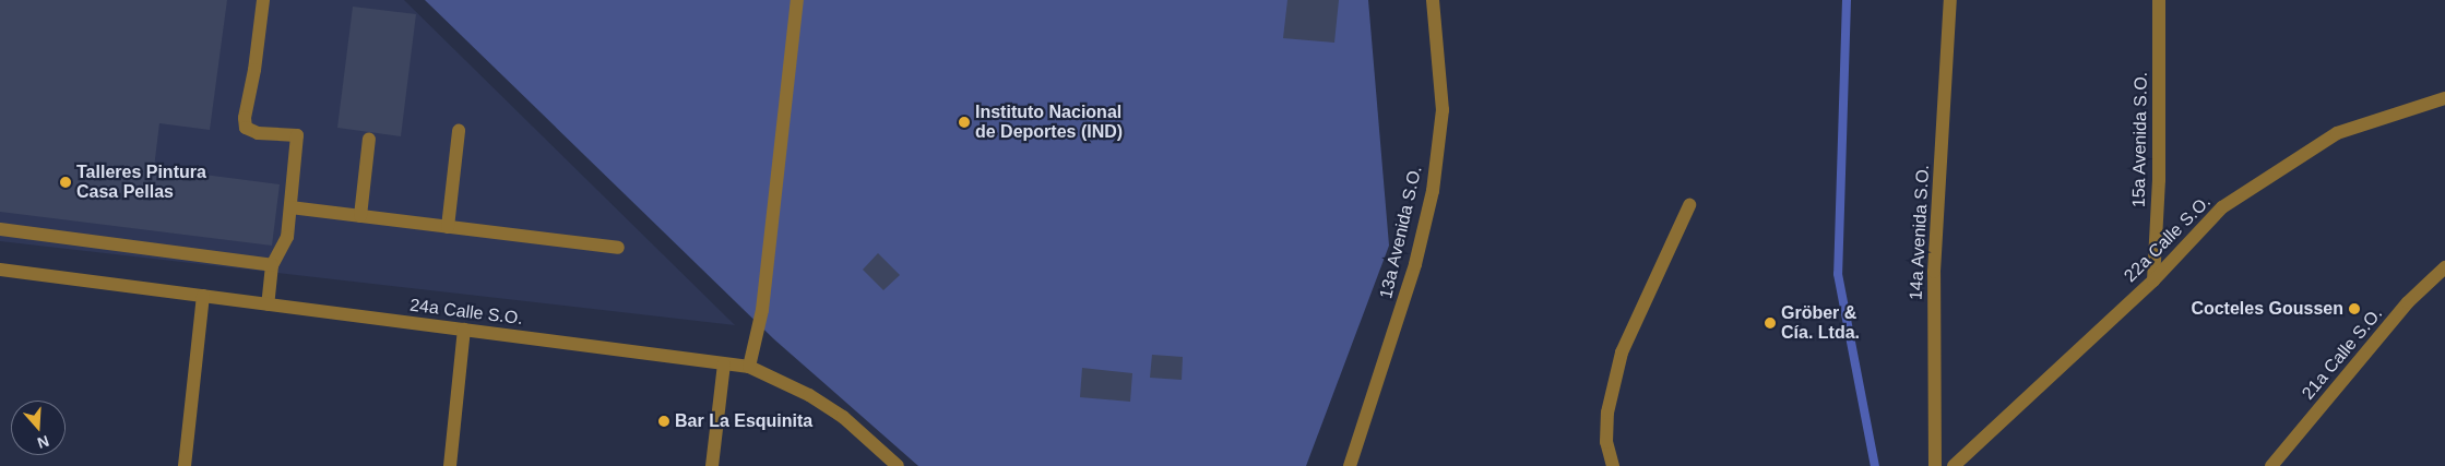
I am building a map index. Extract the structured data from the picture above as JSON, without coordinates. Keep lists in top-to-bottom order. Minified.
{"streets":{"street":["15a Avenida S.O.","13a Avenida S.O.","14a Avenida S.O.","22a Calle S.O.","24a Calle S.O.","21a Calle S.O."]},"crossings":[["15a Avenida S.O.","22a Calle S.O."]],"places":["Instituto Nacional de Deportes (IND)","Talleres Pintura Casa Pellas","Cocteles Goussen","Gröber & Cía. Ltda.","Bar La Esquinita"],"north":"bottom"}
